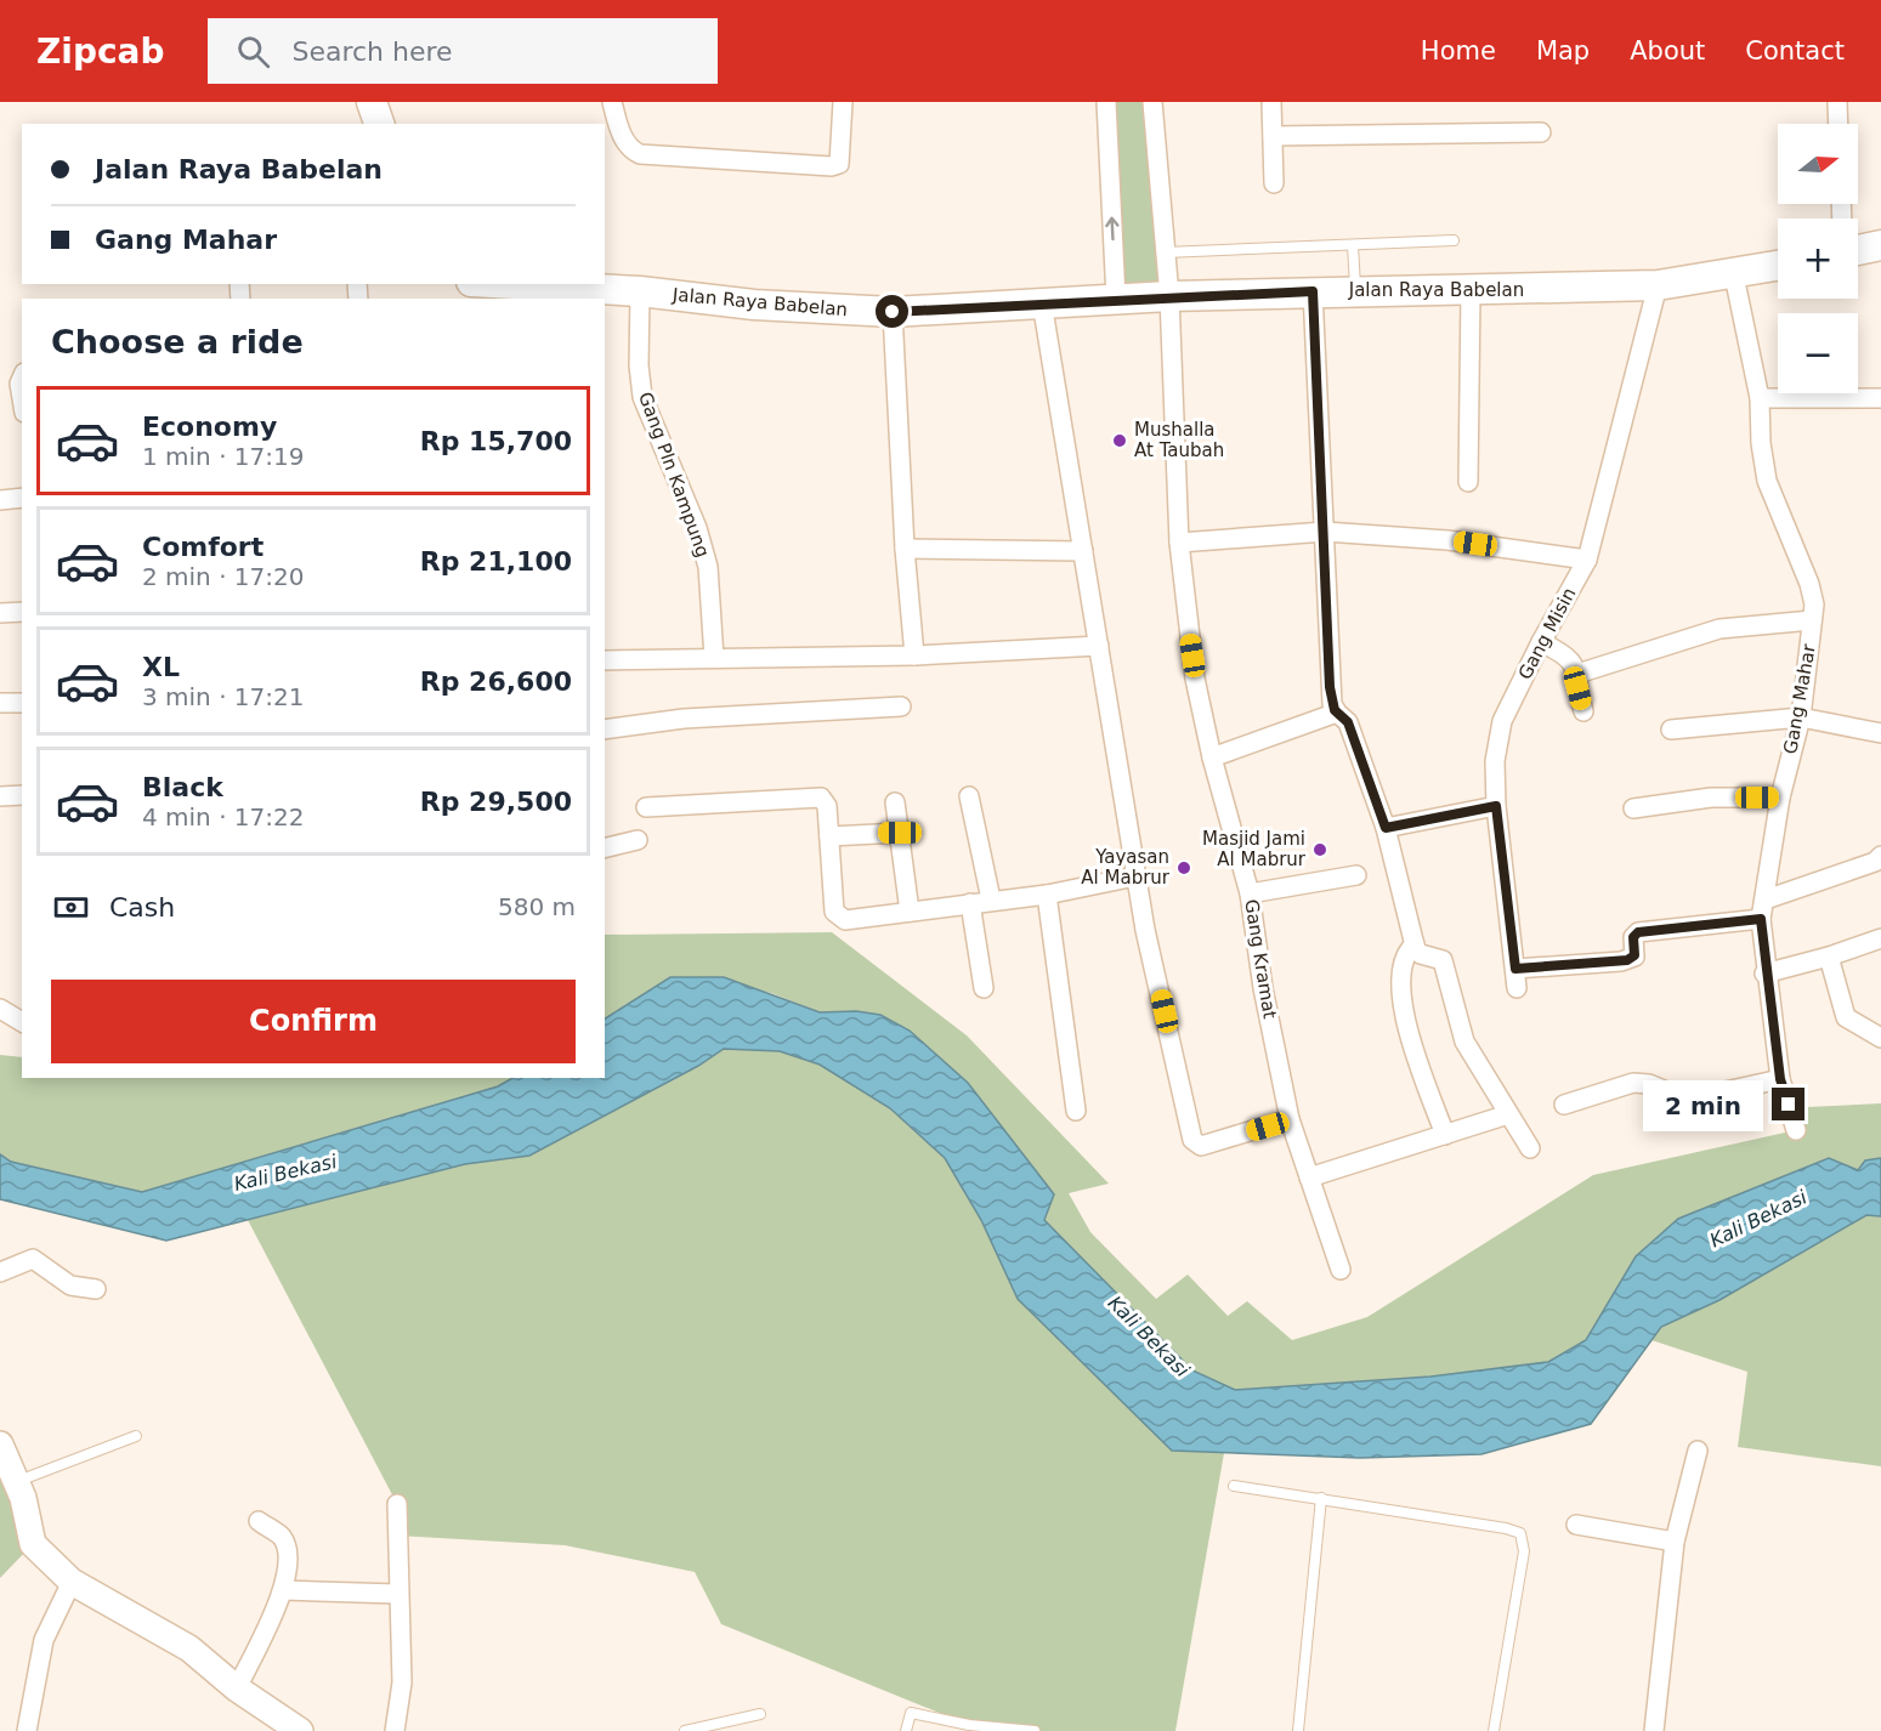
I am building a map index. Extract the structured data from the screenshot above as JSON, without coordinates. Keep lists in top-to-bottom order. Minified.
{"streets":{"main road":["Jalan Raya Babelan"],"street":["Gang Pln Kampung","Gang Misin","Gang Mahar","Gang Kramat"]},"crossings":[["Jalan Raya Babelan","Gang Pln Kampung"],["Jalan Raya Babelan","Gang Misin"],["Jalan Raya Babelan","Gang Mahar"],["Jalan Raya Babelan","Gang Kramat"]],"water":["Kali Bekasi"],"places":["Mushalla At Taubah","Masjid Jami Al Mabrur","Yayasan Al Mabrur"],"north":"right","page":{"header":"Zipcab","search":"Search here","nav":["Home","Map","About","Contact"],"map_buttons":["+","−"],"banner":["Jalan Raya Babelan","Gang Mahar"],"heading":"Choose a ride","list":[{"name":"Economy","note":"1 min · 17:19","value":"Rp 15,700"},{"name":"Comfort","note":"2 min · 17:20","value":"Rp 21,100"},{"name":"XL","note":"3 min · 17:21","value":"Rp 26,600"},{"name":"Black","note":"4 min · 17:22","value":"Rp 29,500"}],"pay":["Cash","580 m"],"buttons":"Confirm","bubble":"2 min"}}
